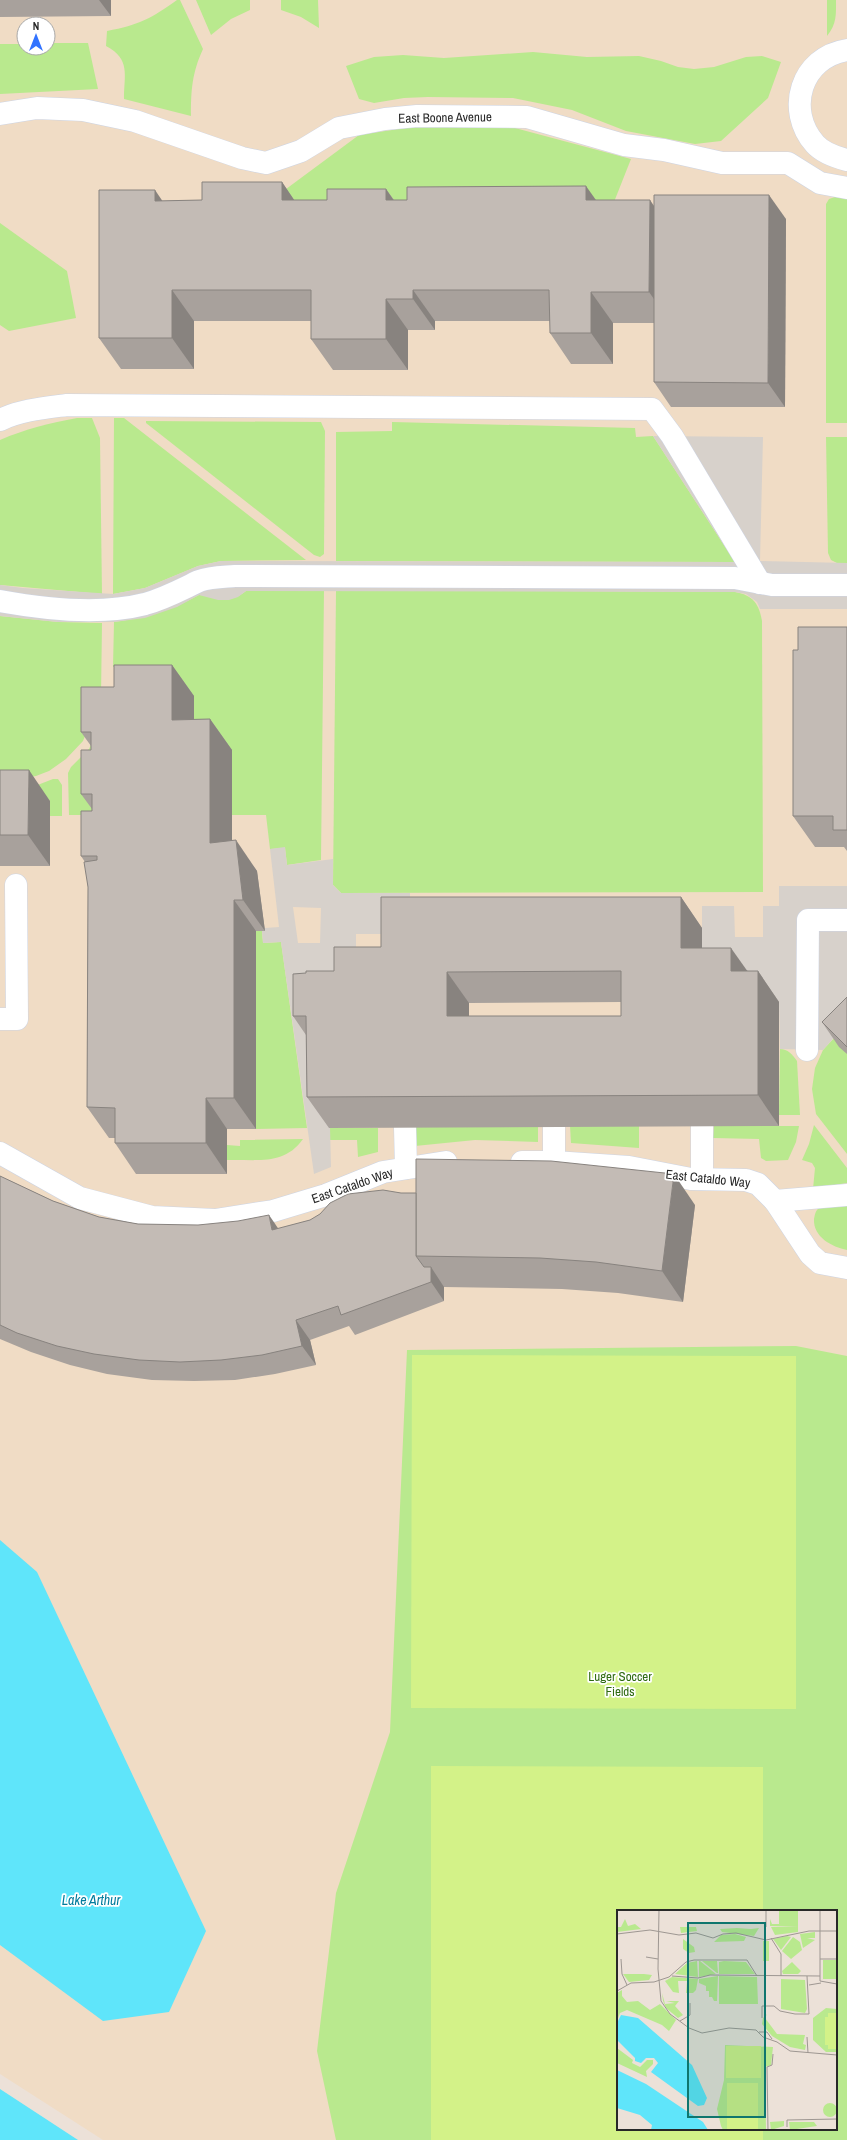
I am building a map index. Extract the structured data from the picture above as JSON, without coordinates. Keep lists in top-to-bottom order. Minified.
{"streets":{"street":["East Boone Avenue","East Cataldo Way"]},"water":["Lake Arthur"],"parks":["Luger Soccer Fields"],"north":"top"}
